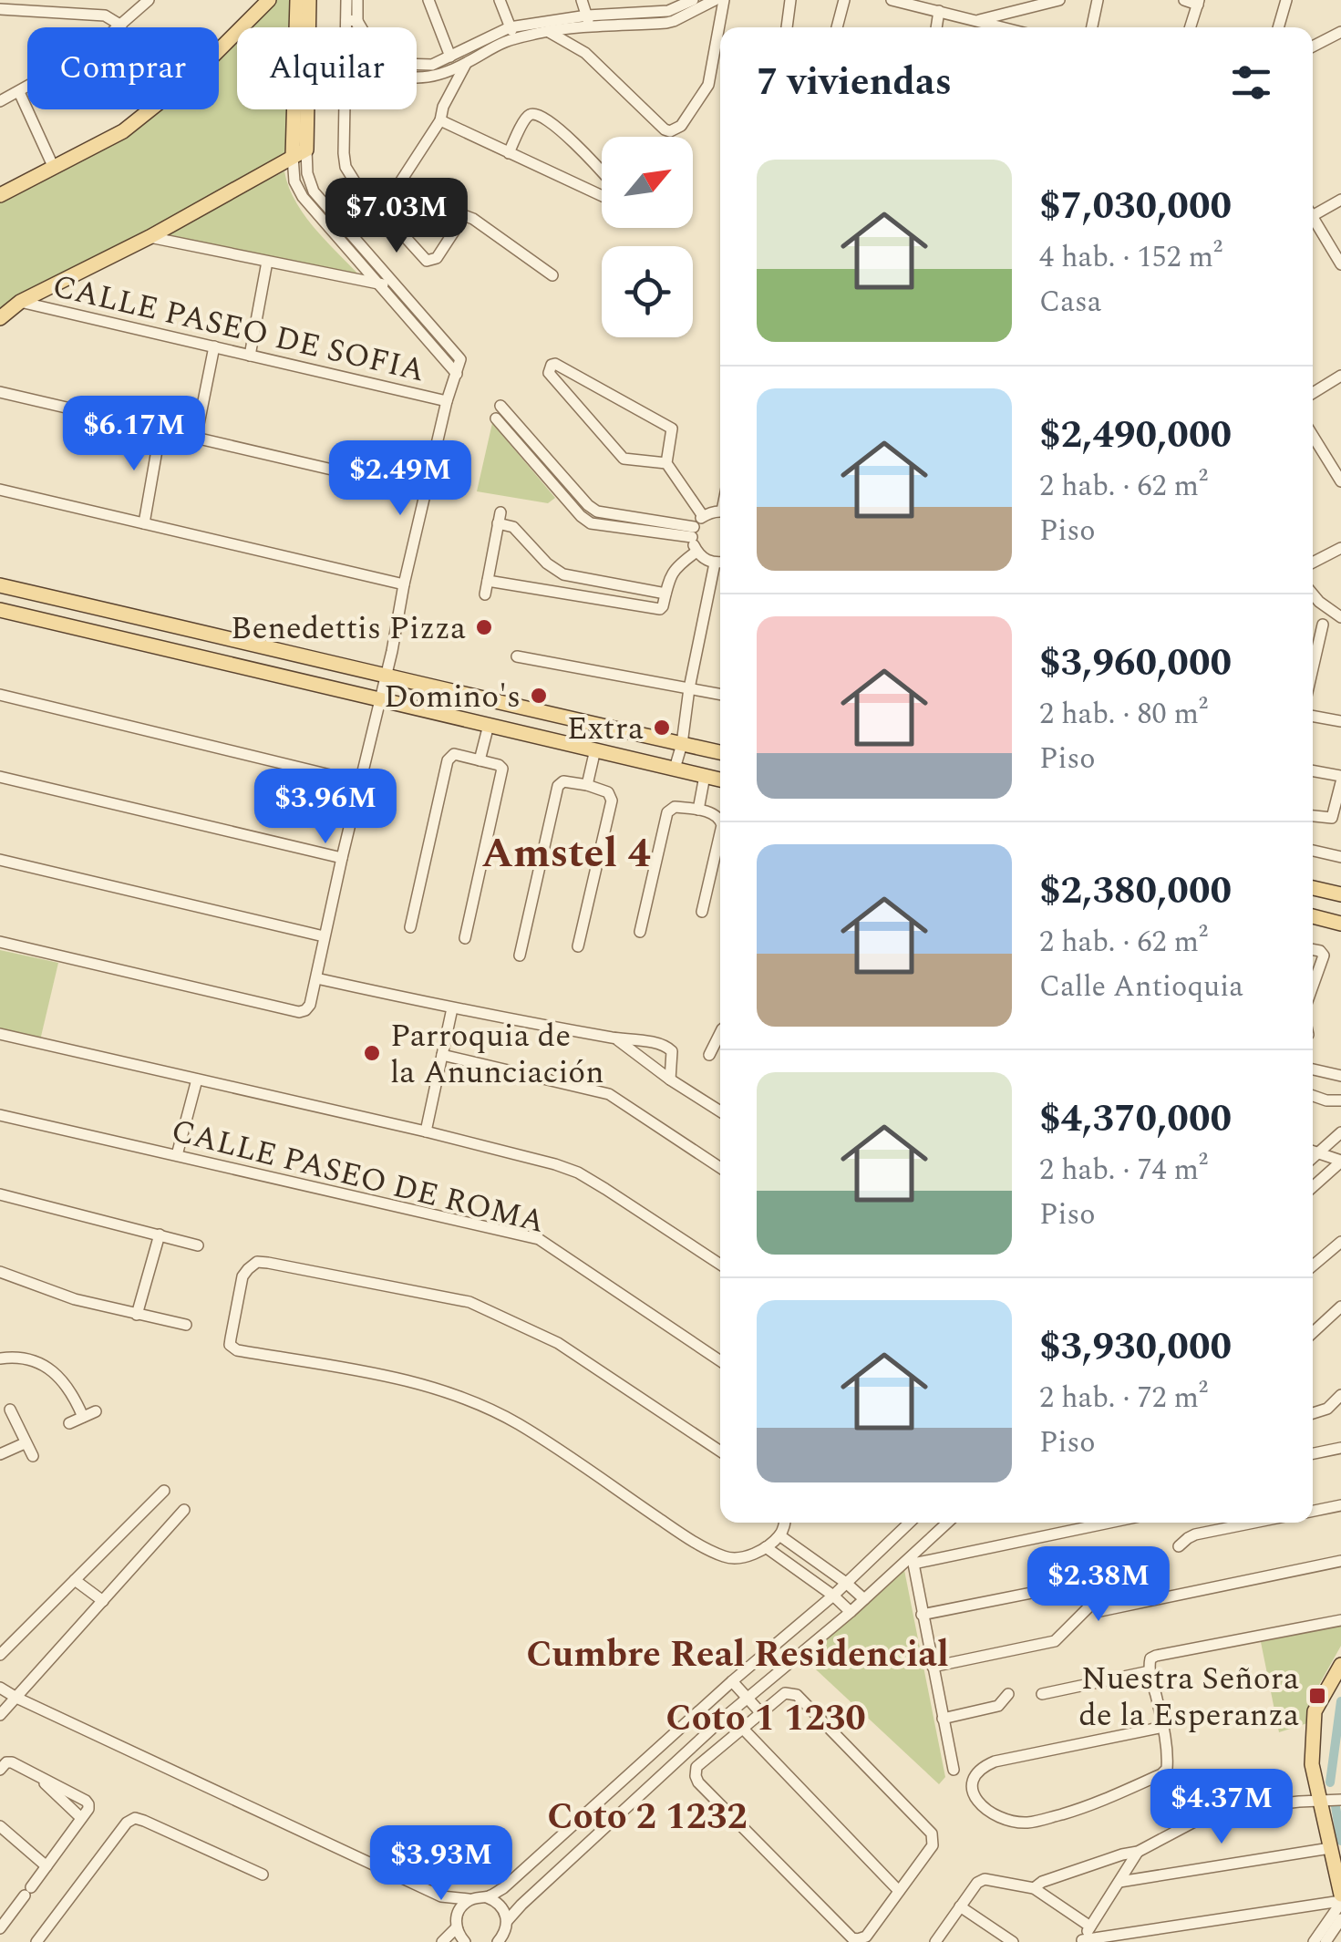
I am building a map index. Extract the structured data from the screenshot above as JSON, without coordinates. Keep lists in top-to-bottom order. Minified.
{"streets":{"street":["CALLE PASEO DE SOFIA","CALLE PASEO DE ROMA"]},"districts":["Amstel 4","Cumbre Real Residencial","Coto 1 1230","Coto 2 1232"],"places":{"other":["Benedettis Pizza","Domino's","Extra","Parroquia de la Anunciación"],"transit":["Nuestra Señora de la Esperanza"]},"north":"top right","page":{"chip":["Comprar","Alquilar"],"heading":"7 viviendas","list":[{"name":"$7,030,000","note":"4 hab. · 152 m² · Casa"},{"name":"$2,490,000","note":"2 hab. · 62 m² · Piso"},{"name":"$3,960,000","note":"2 hab. · 80 m² · Piso"},{"name":"$2,380,000","note":"2 hab. · 62 m² · Calle Antioquia"},{"name":"$4,370,000","note":"2 hab. · 74 m² · Piso"},{"name":"$3,930,000","note":"2 hab. · 72 m² · Piso"}],"price":["$7.03M","$6.17M","$2.49M","$3.96M","$2.38M","$4.37M","$3.93M"]}}
